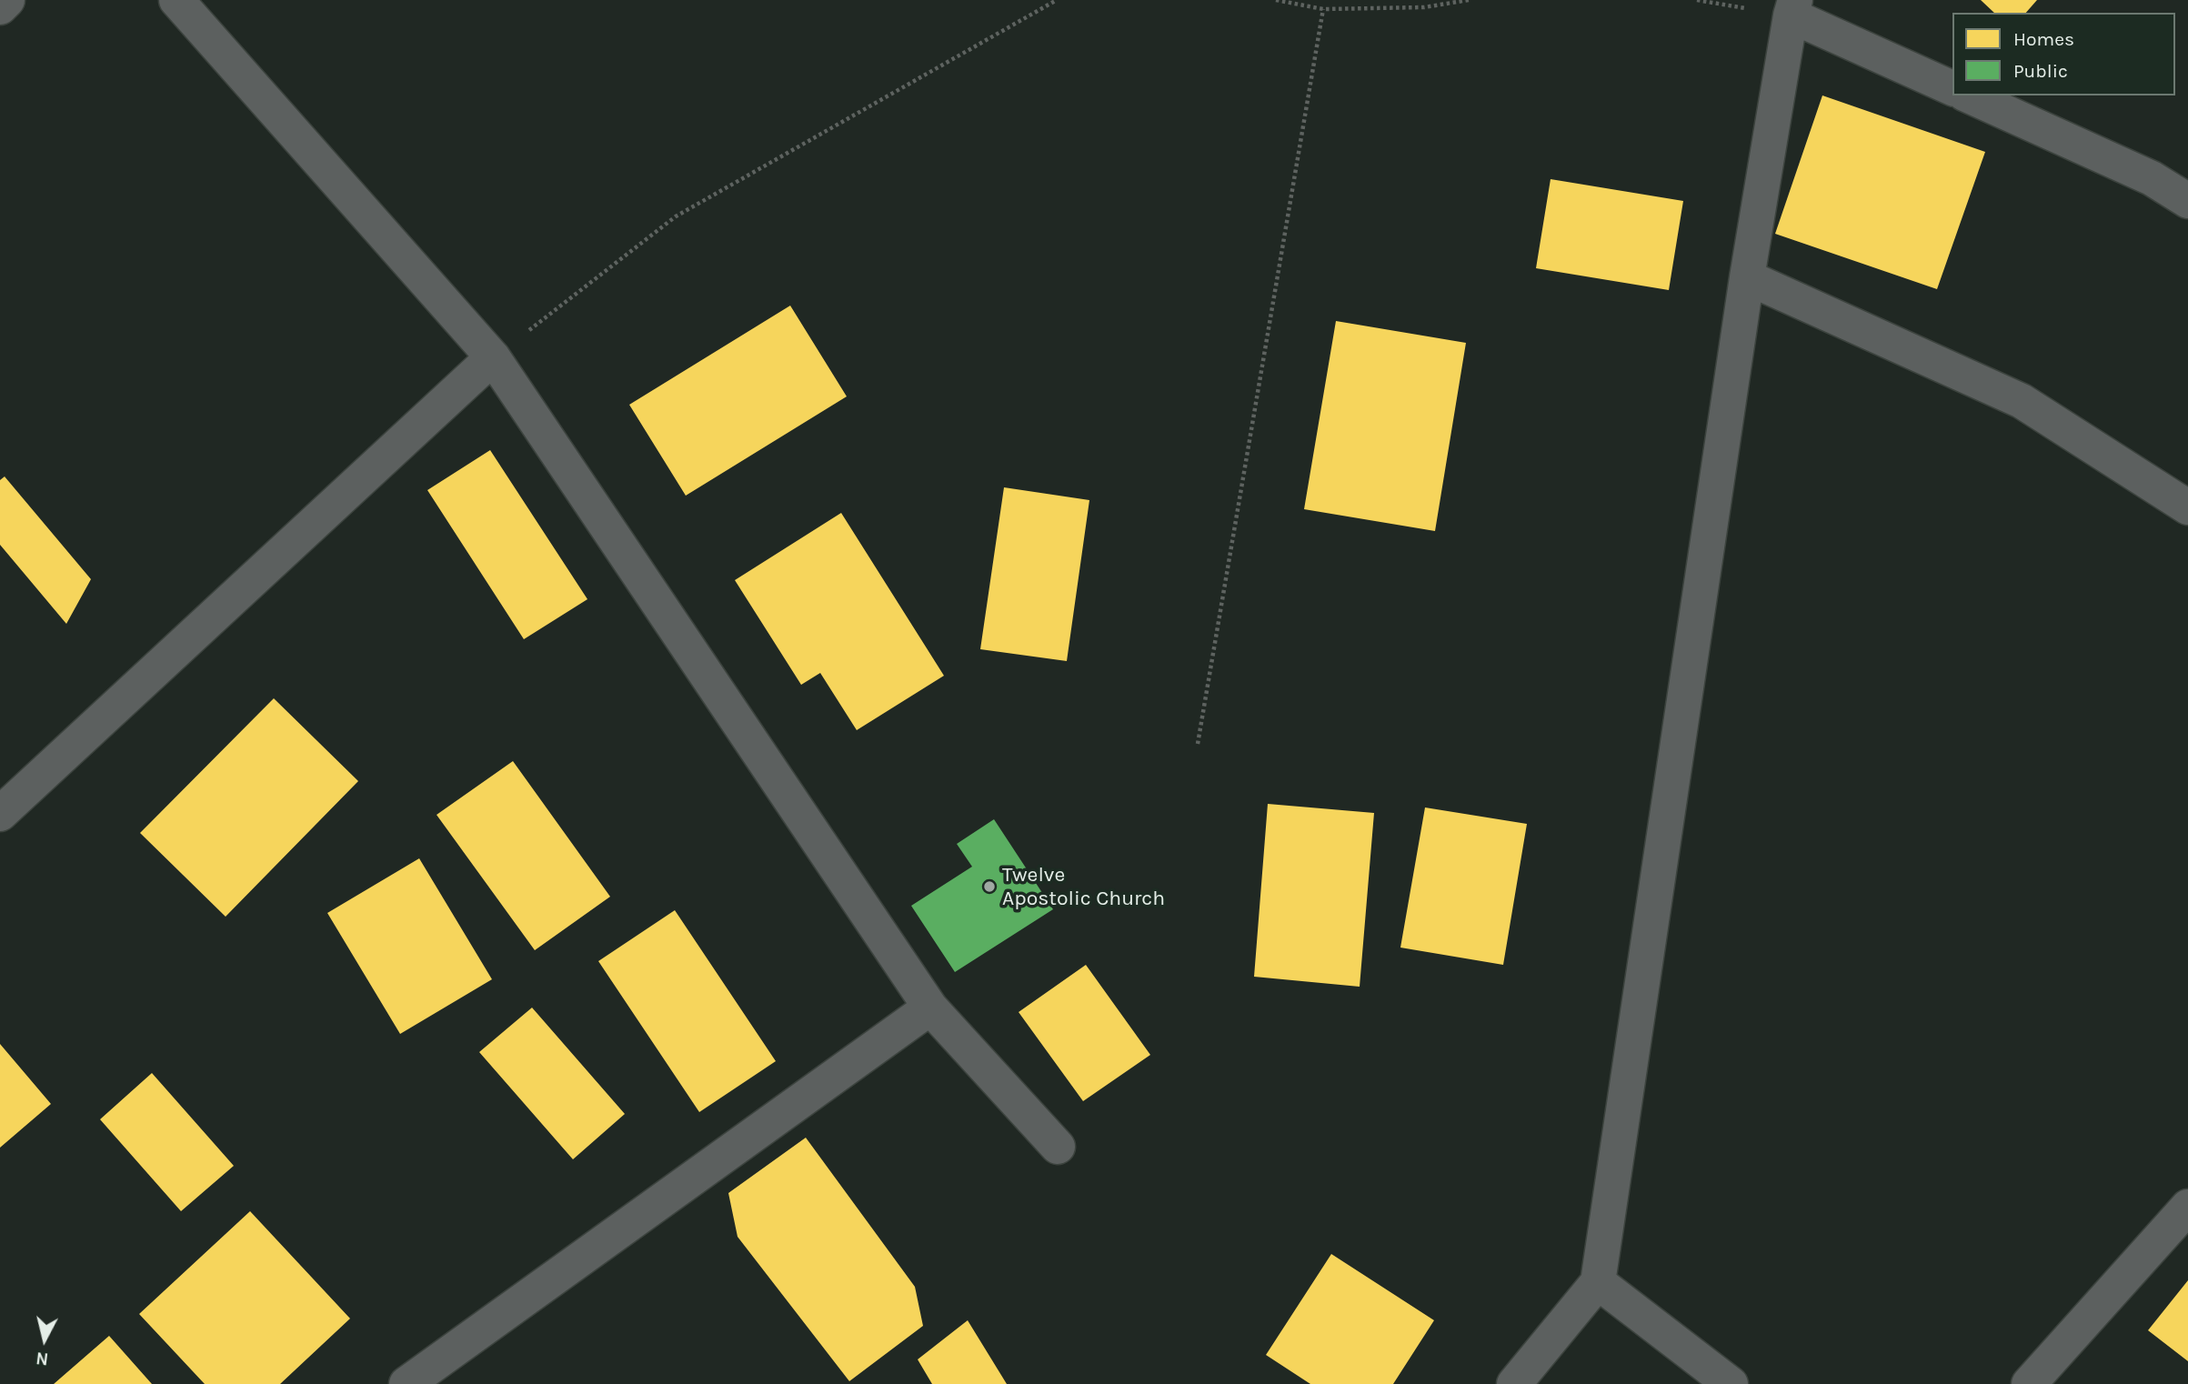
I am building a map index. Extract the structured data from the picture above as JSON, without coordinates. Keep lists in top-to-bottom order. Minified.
{"places":["Twelve Apostolic Church"],"legend":["Homes","Public"],"north":"bottom"}
